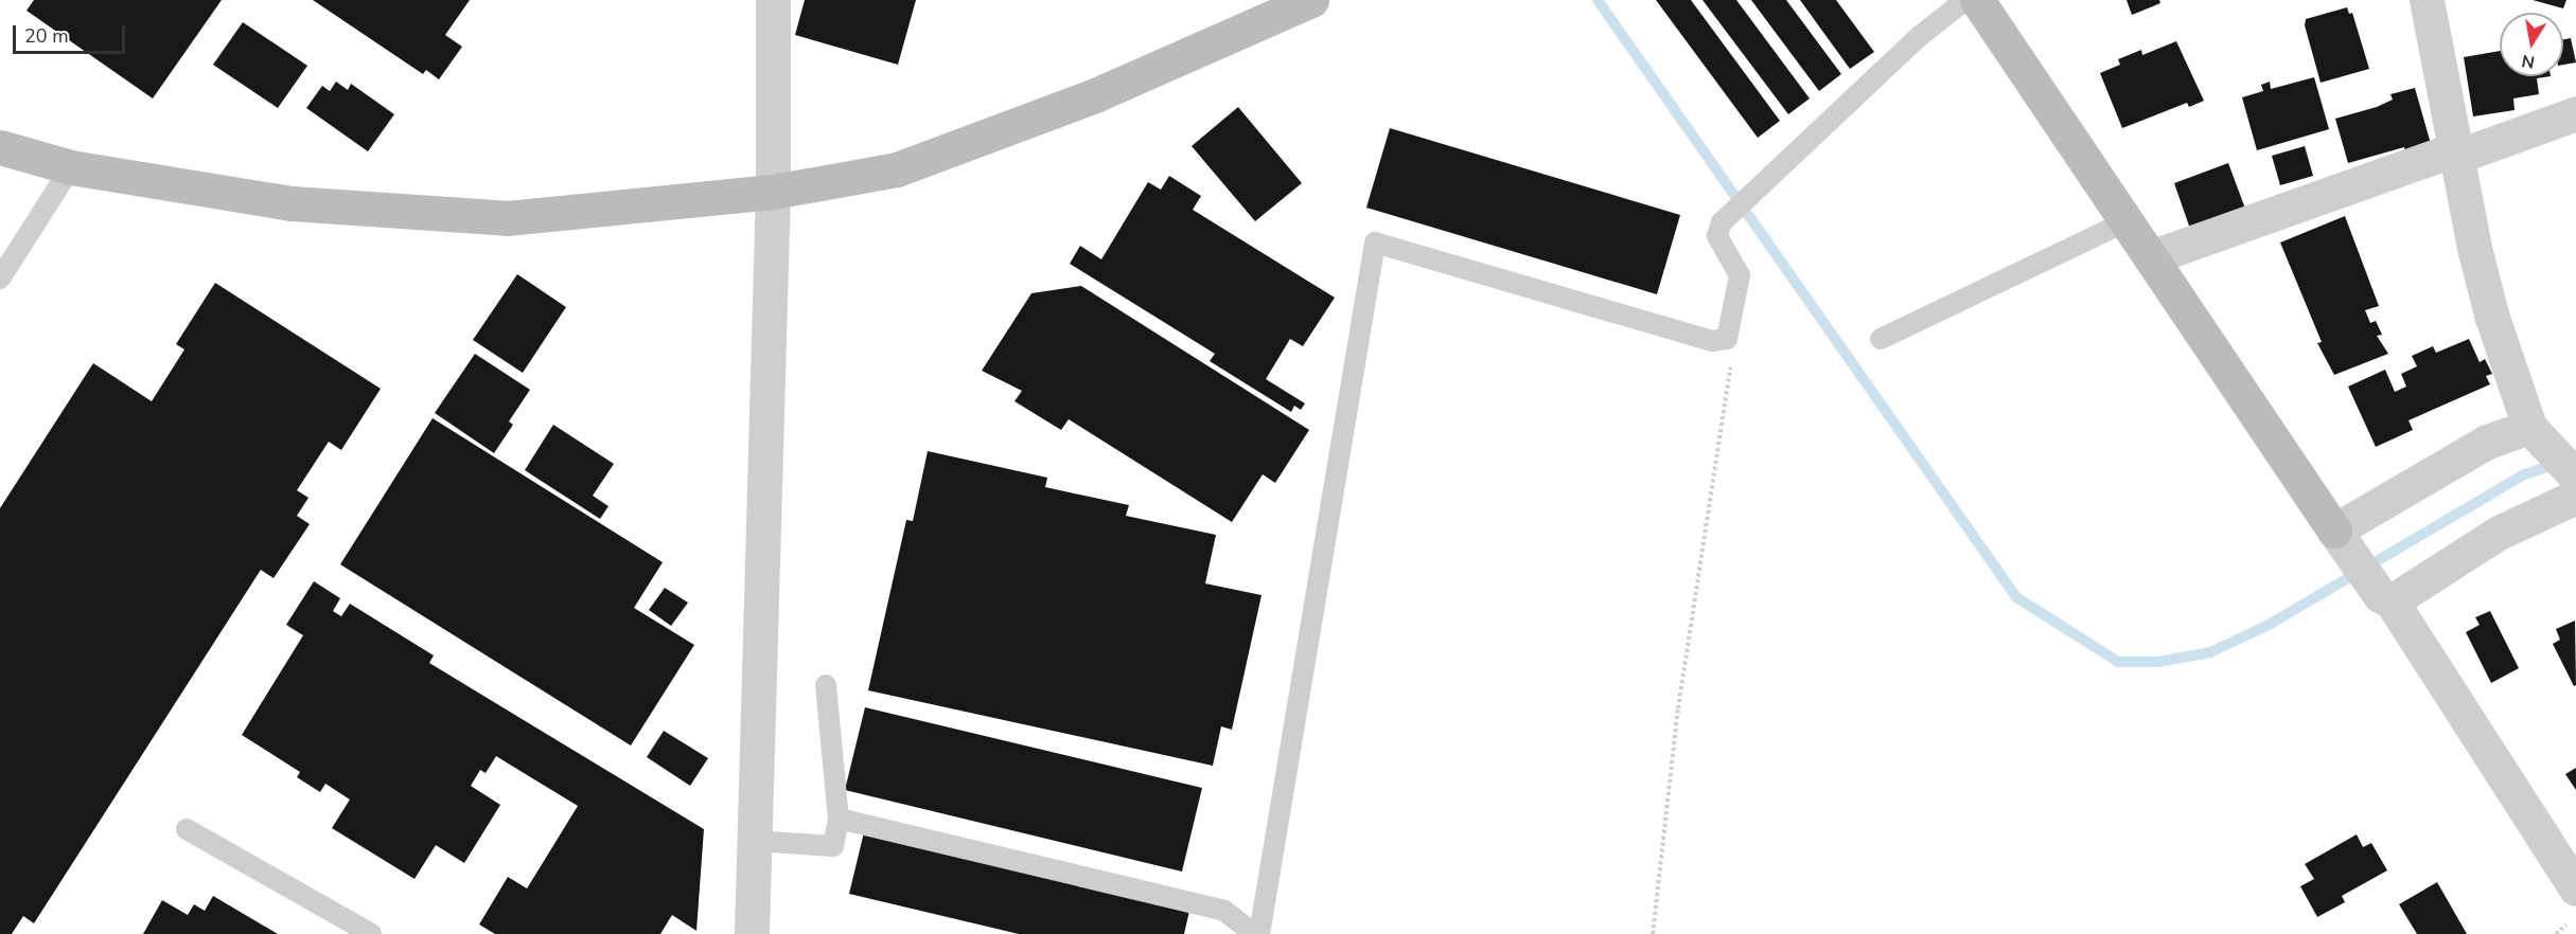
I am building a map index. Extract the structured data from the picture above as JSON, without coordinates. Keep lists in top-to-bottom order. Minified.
{"scale_bar":"20 m","north":"bottom"}
